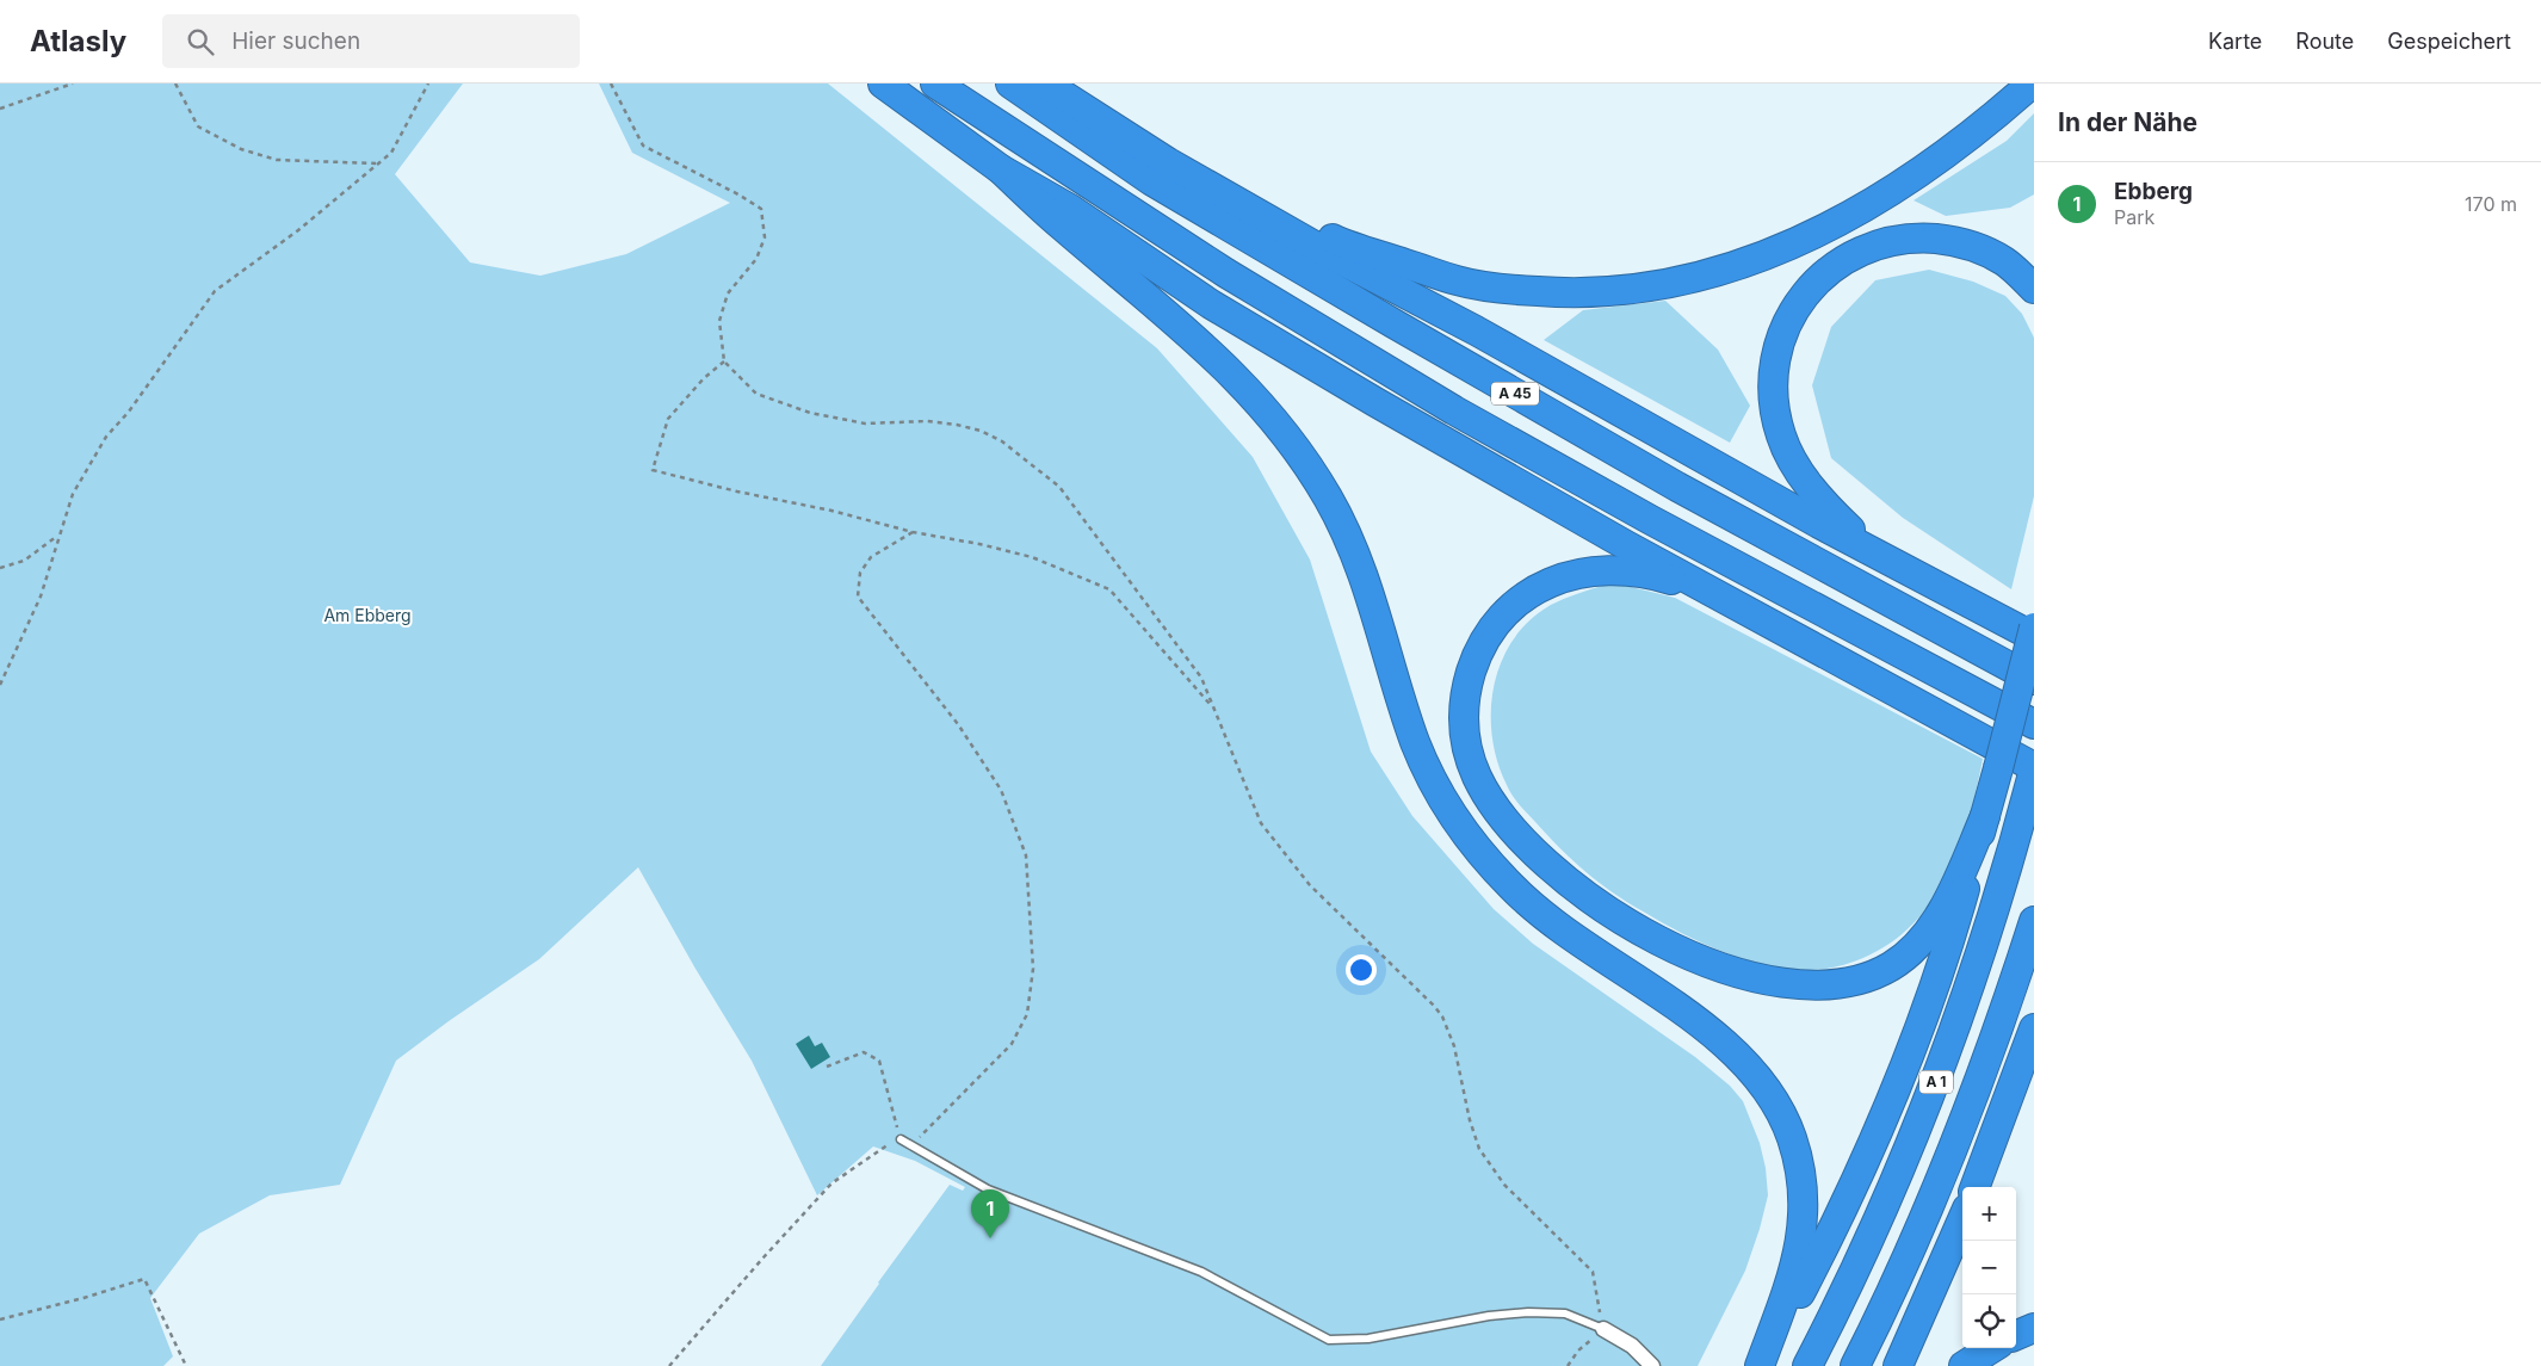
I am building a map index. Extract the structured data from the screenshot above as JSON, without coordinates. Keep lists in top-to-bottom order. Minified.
{"streets":{"highway":["A 45","A 1"]},"parks":["Am Ebberg"],"page":{"header":"Atlasly","search":"Hier suchen","nav":["Karte","Route","Gespeichert"],"heading":"In der Nähe","list":[{"mark":"1","name":"Ebberg","note":"Park","value":"170 m"}],"map_buttons":["+","−"],"pins":"1"}}
